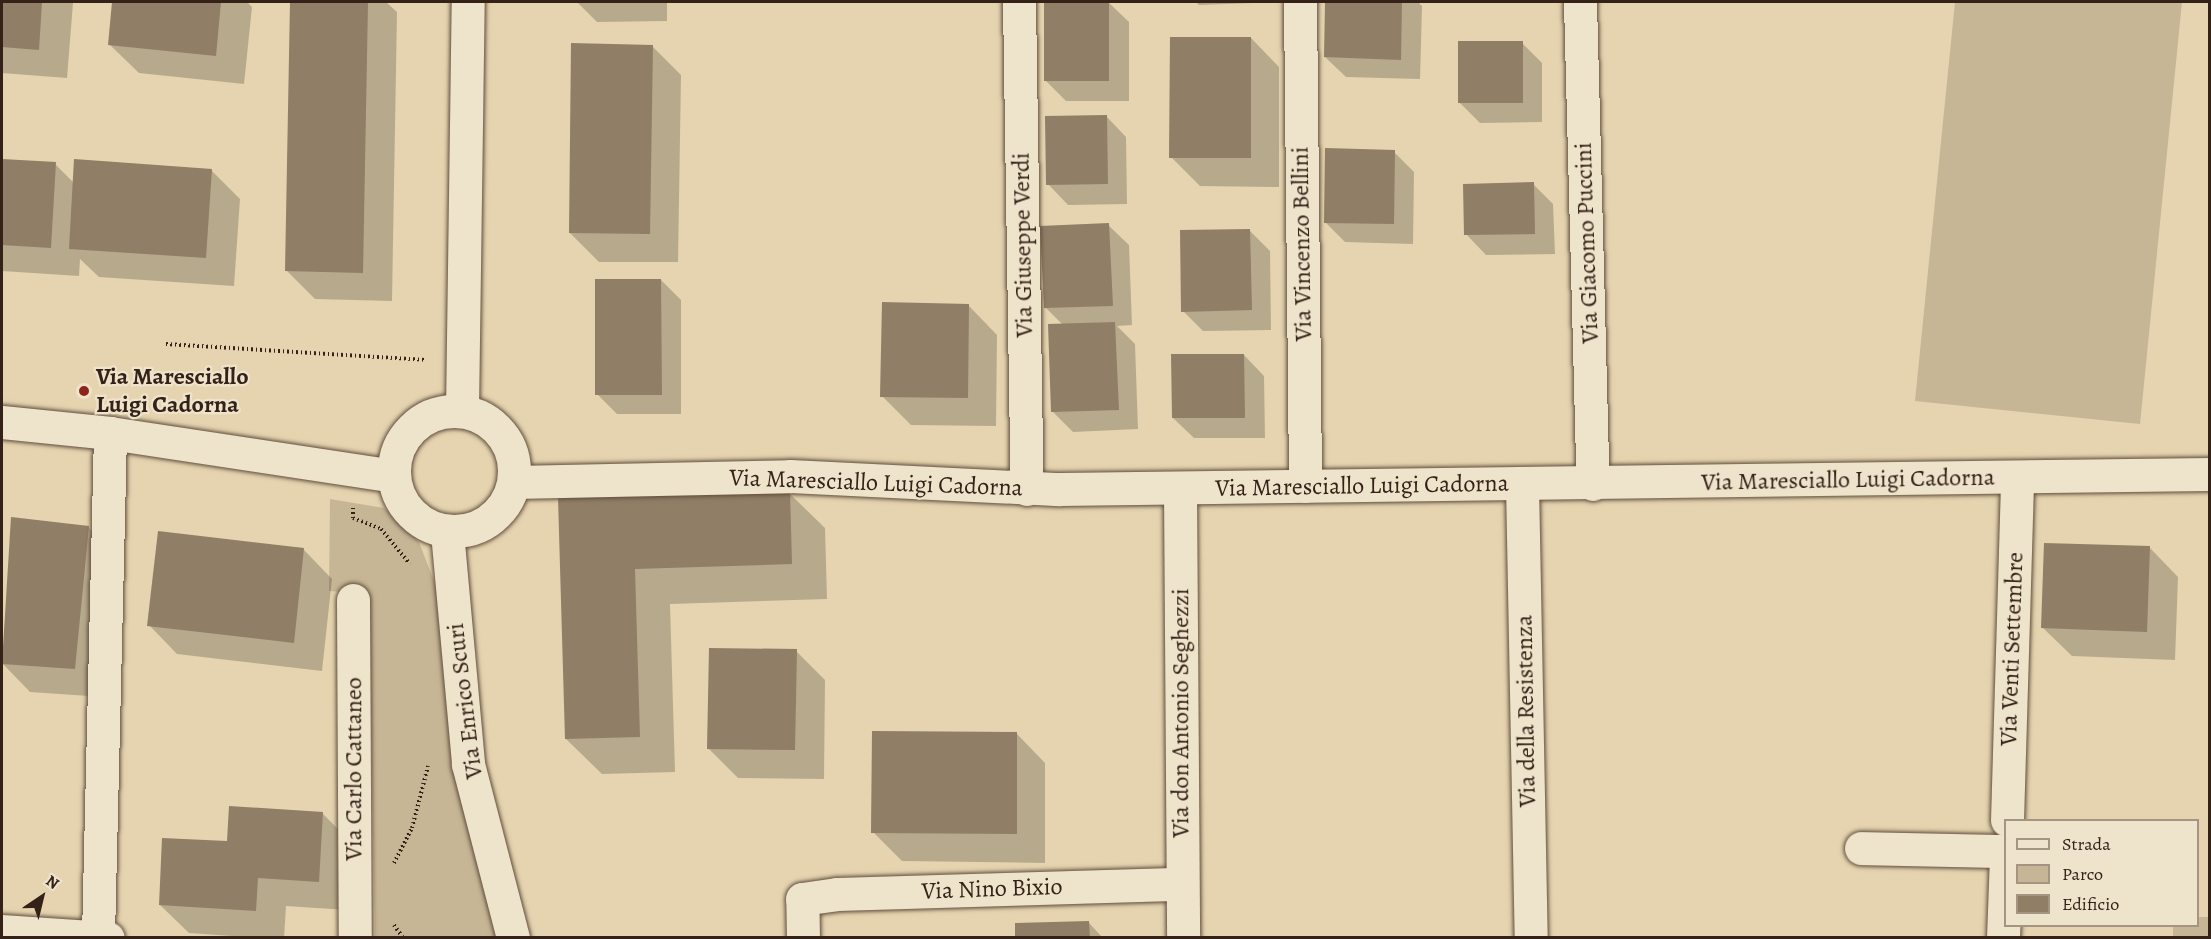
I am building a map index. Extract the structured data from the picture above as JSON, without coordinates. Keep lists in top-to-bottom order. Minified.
{"streets":{"street":["Via Giacomo Puccini","Via Vincenzo Bellini","Via Giuseppe Verdi","Via Maresciallo Luigi Cadorna","Via Venti Settembre","Via Enrico Scuri","Via della Resistenza","Via don Antonio Seghezzi","Via Carlo Cattaneo","Via Nino Bixio"]},"crossings":[["Via Giacomo Puccini","Via Maresciallo Luigi Cadorna"],["Via Vincenzo Bellini","Via Maresciallo Luigi Cadorna"],["Via Giuseppe Verdi","Via Maresciallo Luigi Cadorna"],["Via Maresciallo Luigi Cadorna","Via Venti Settembre"],["Via Maresciallo Luigi Cadorna","Via Enrico Scuri"],["Via Maresciallo Luigi Cadorna","Via della Resistenza"],["Via Maresciallo Luigi Cadorna","Via don Antonio Seghezzi"],["Via don Antonio Seghezzi","Via Nino Bixio"]],"places":["Via Maresciallo Luigi Cadorna"],"legend":["Strada","Parco","Edificio"],"north":"top right"}
